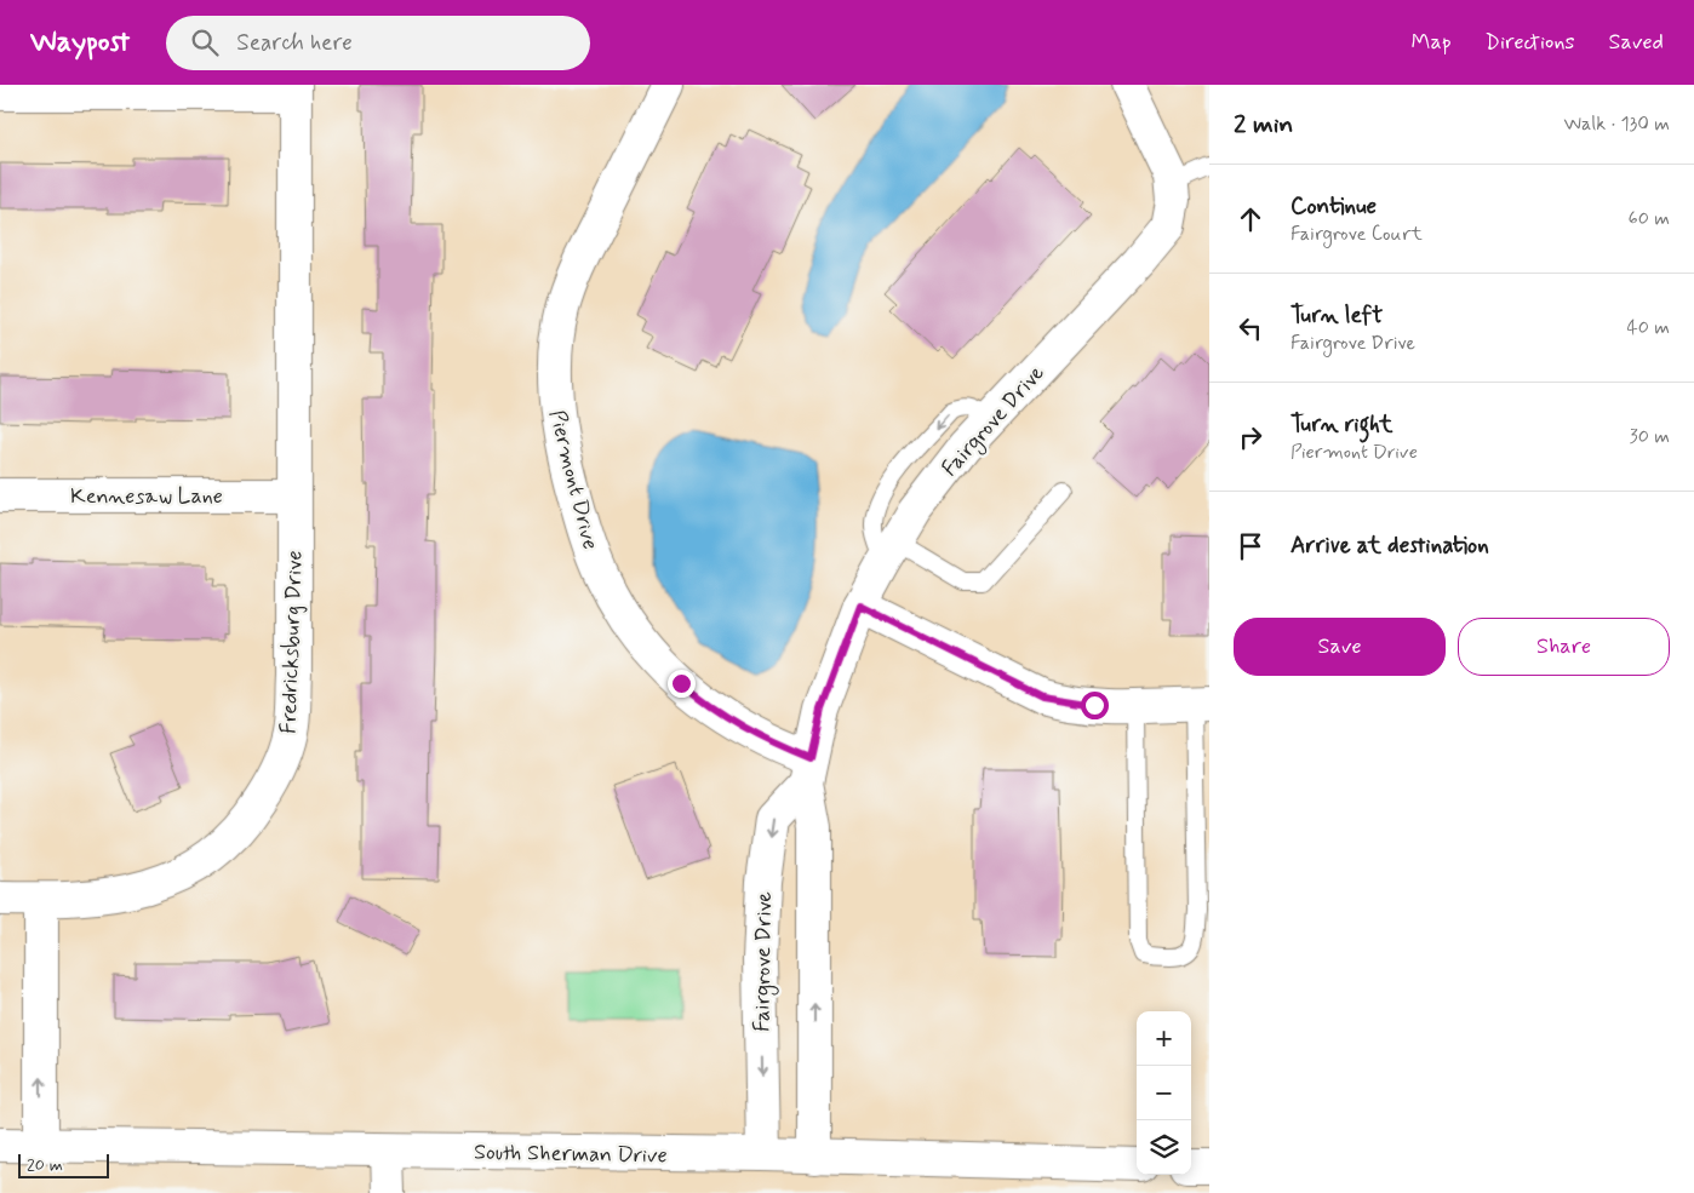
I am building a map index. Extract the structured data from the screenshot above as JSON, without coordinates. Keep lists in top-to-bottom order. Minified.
{"streets":{"street":["Fairgrove Drive","Piermont Drive","Kennesaw Lane","Fredricksburg Drive","South Sherman Drive"]},"crossings":[["Fairgrove Drive","Piermont Drive"],["Fairgrove Drive","South Sherman Drive"],["Kennesaw Lane","Fredricksburg Drive"]],"scale_bar":"20 m","page":{"header":"Waypost","search":"Search here","nav":["Map","Directions","Saved"],"heading":["2 min","Walk · 130 m"],"list":[["Continue","Fairgrove Court","60 m"],["Turn left","Fairgrove Drive","40 m"],["Turn right","Piermont Drive","30 m"],"Arrive at destination"],"buttons":["Save","Share"],"map_buttons":["+","−"],"scale":"20 m"}}
